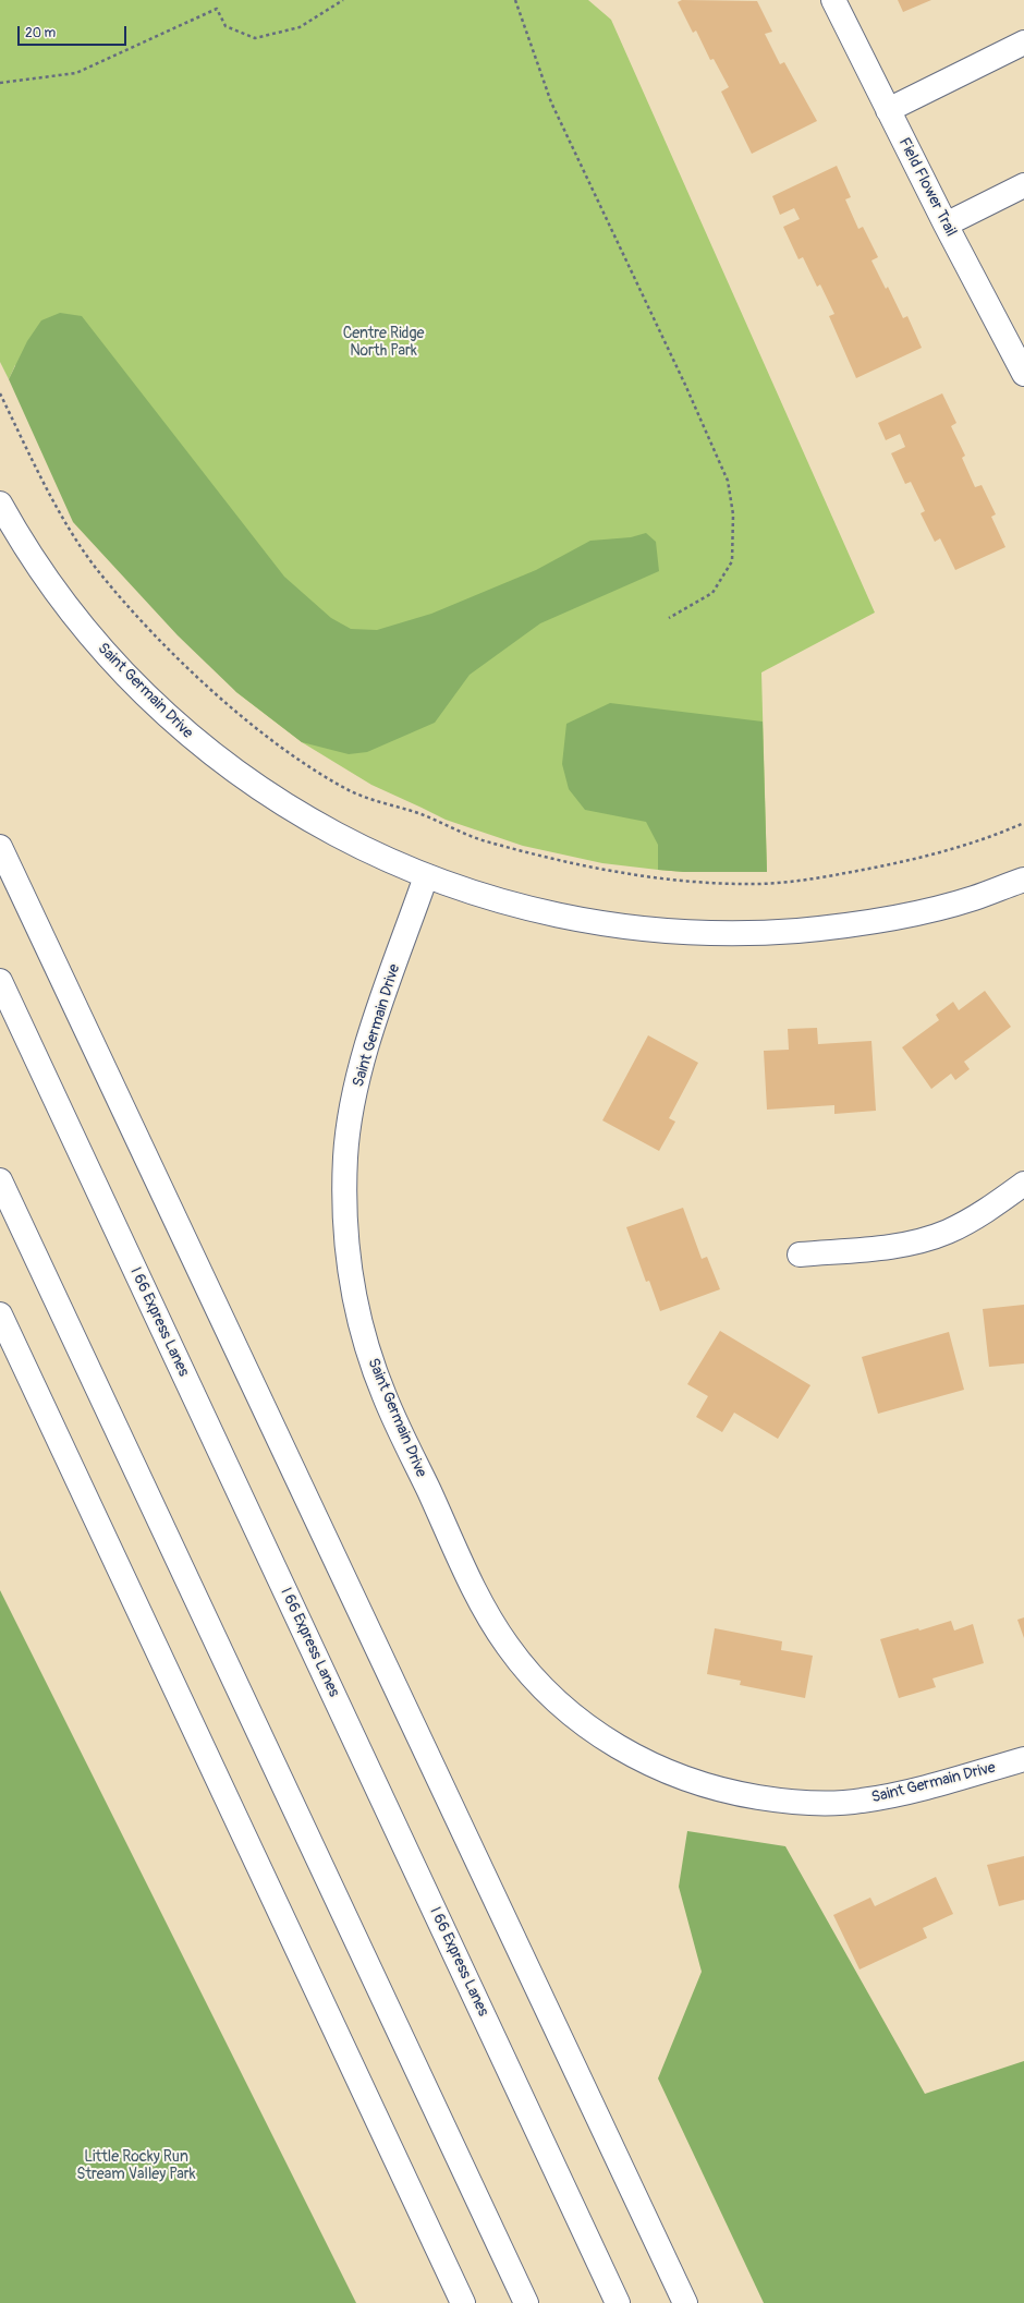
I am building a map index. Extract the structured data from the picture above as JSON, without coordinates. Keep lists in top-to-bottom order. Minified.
{"streets":{"main road":["Field Flower Trail","Saint Germain Drive","I 66 Express Lanes"]},"parks":["Centre Ridge North Park","Little Rocky Run Stream Valley Park"],"scale_bar":"20 m"}
